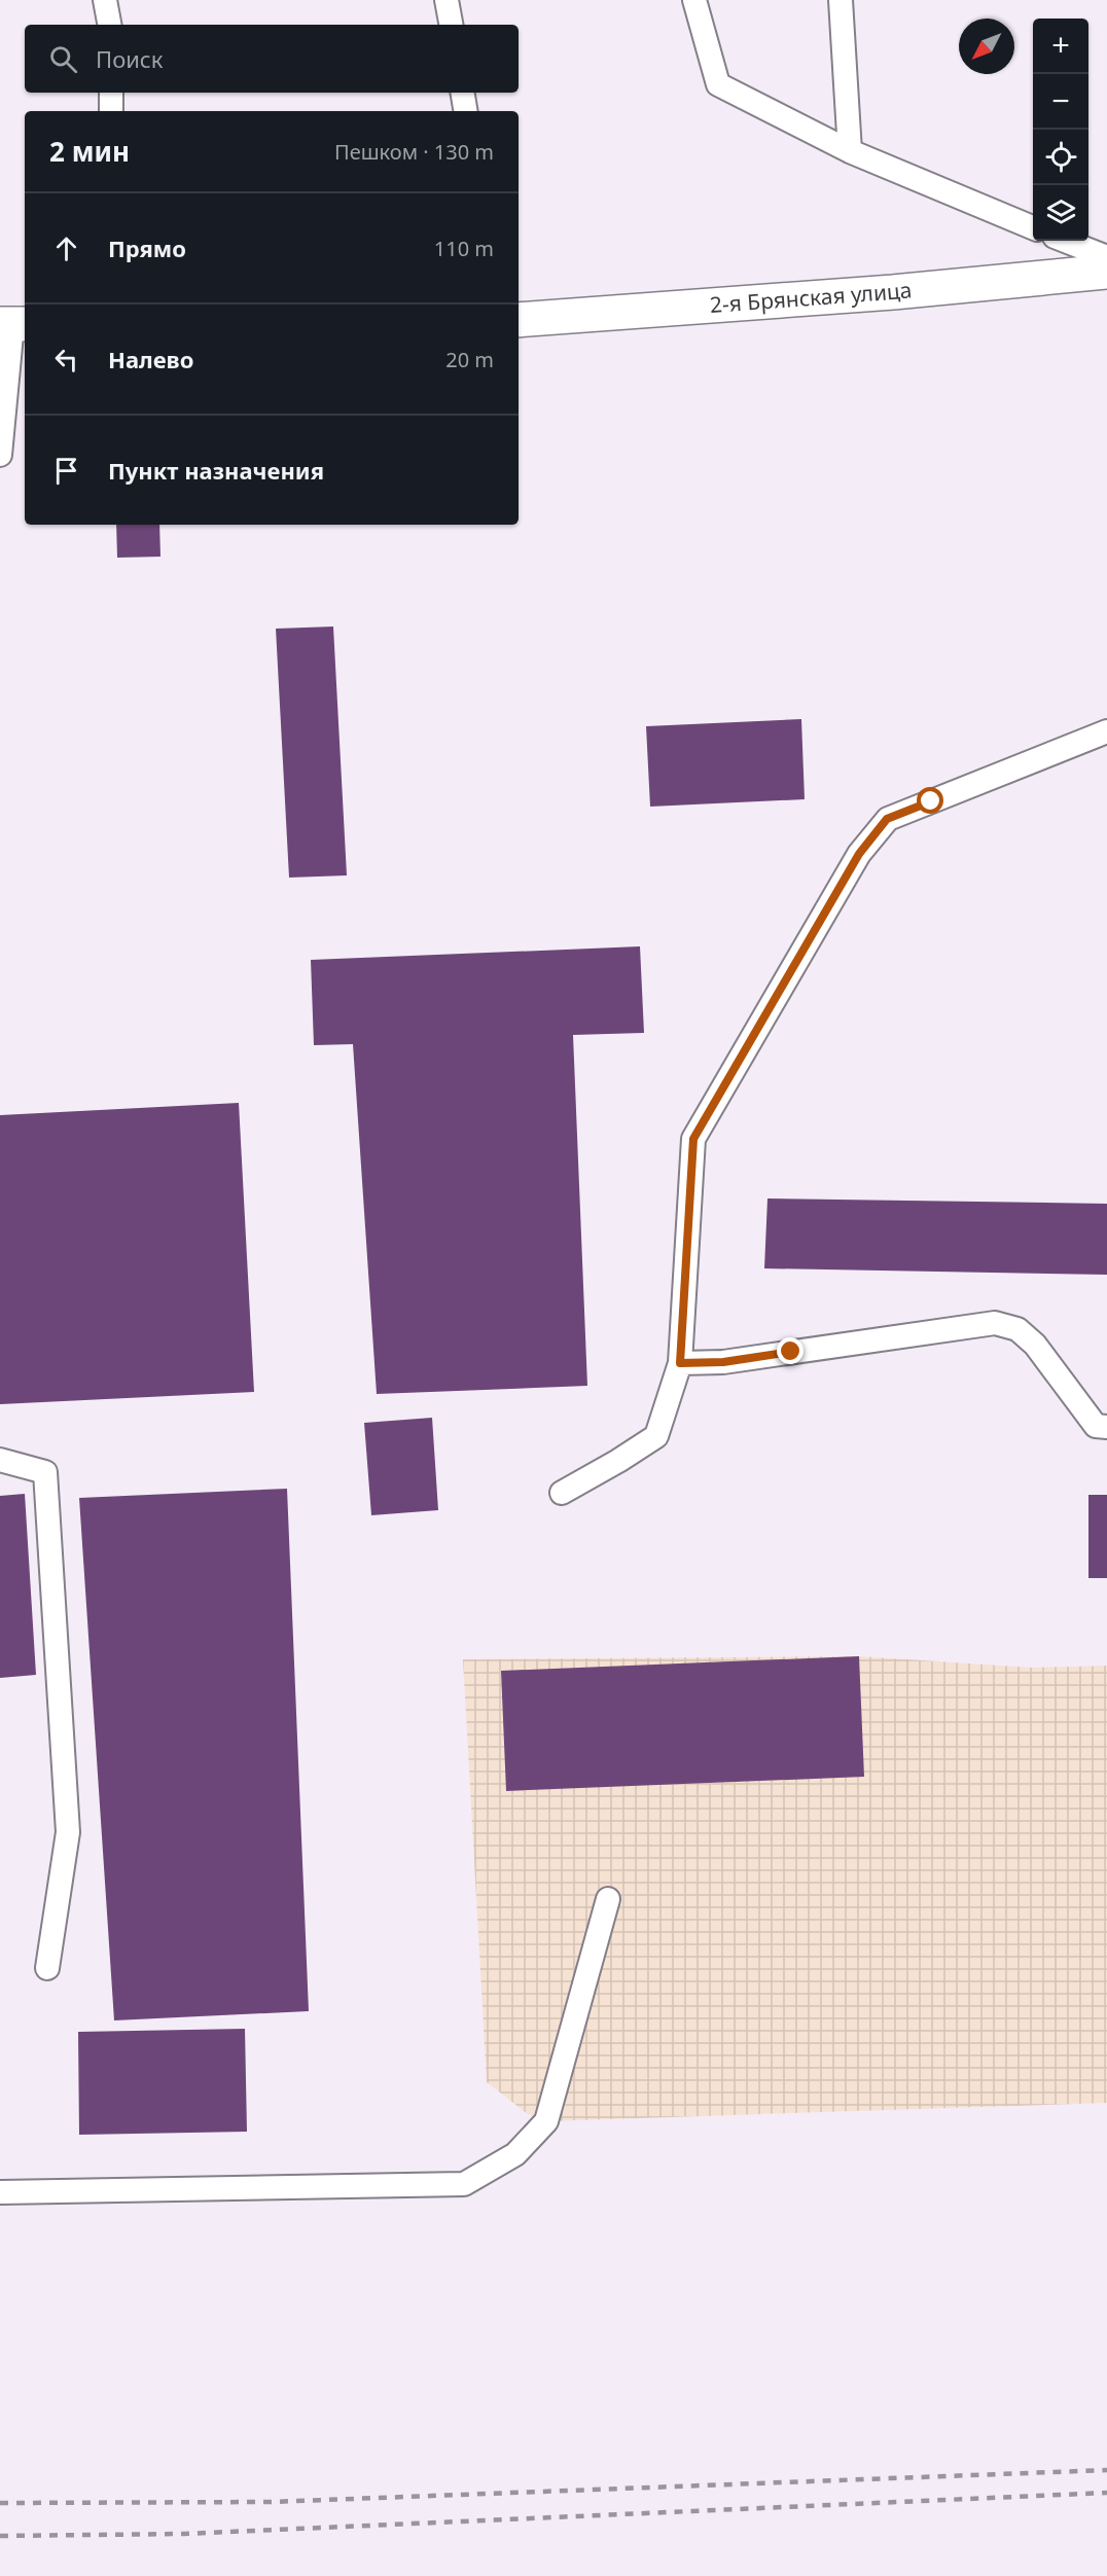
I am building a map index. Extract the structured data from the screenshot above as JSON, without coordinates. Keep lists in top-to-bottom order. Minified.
{"streets":{"street":["2-я Брянская улица"]},"north":"bottom left","page":{"map_buttons":["+","−"],"search":"Поиск","heading":["2 мин","Пешком · 130 m"],"list":[["Прямо","110 m"],["Налево","20 m"],"Пункт назначения"]}}
